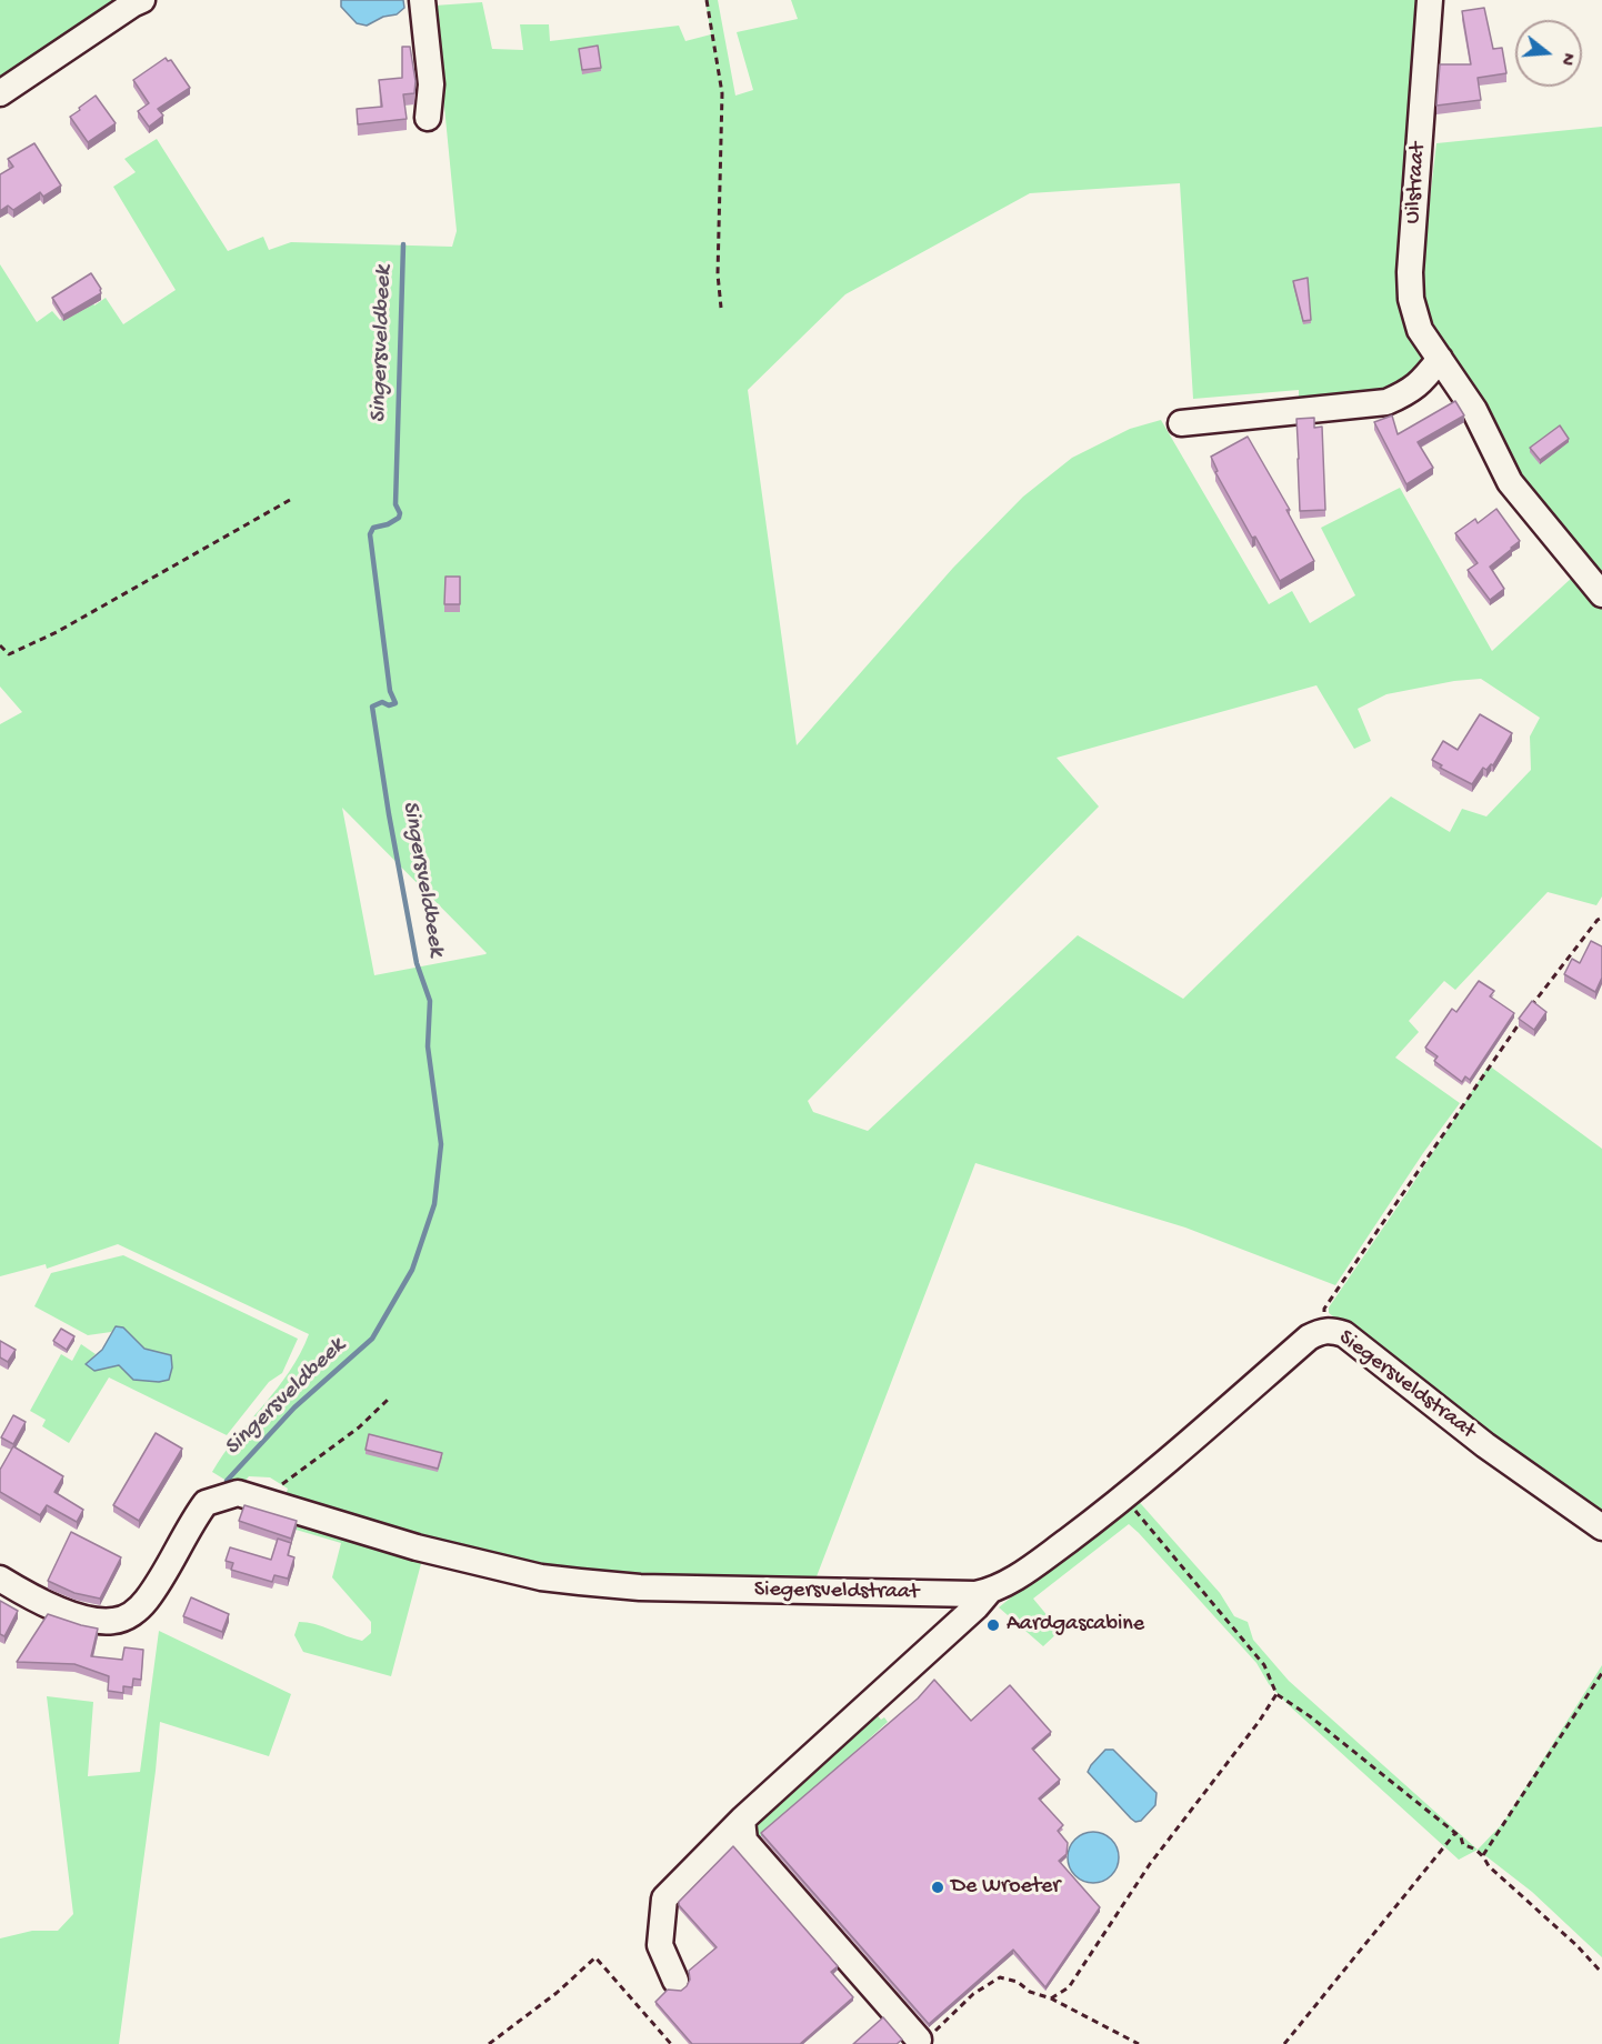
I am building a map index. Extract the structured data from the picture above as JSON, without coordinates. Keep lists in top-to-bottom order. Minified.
{"streets":{"street":["Uilstraat","Siegersveldstraat"]},"water":["Singersveldbeek"],"places":["Aardgascabine","De Wroeter"],"north":"right"}
